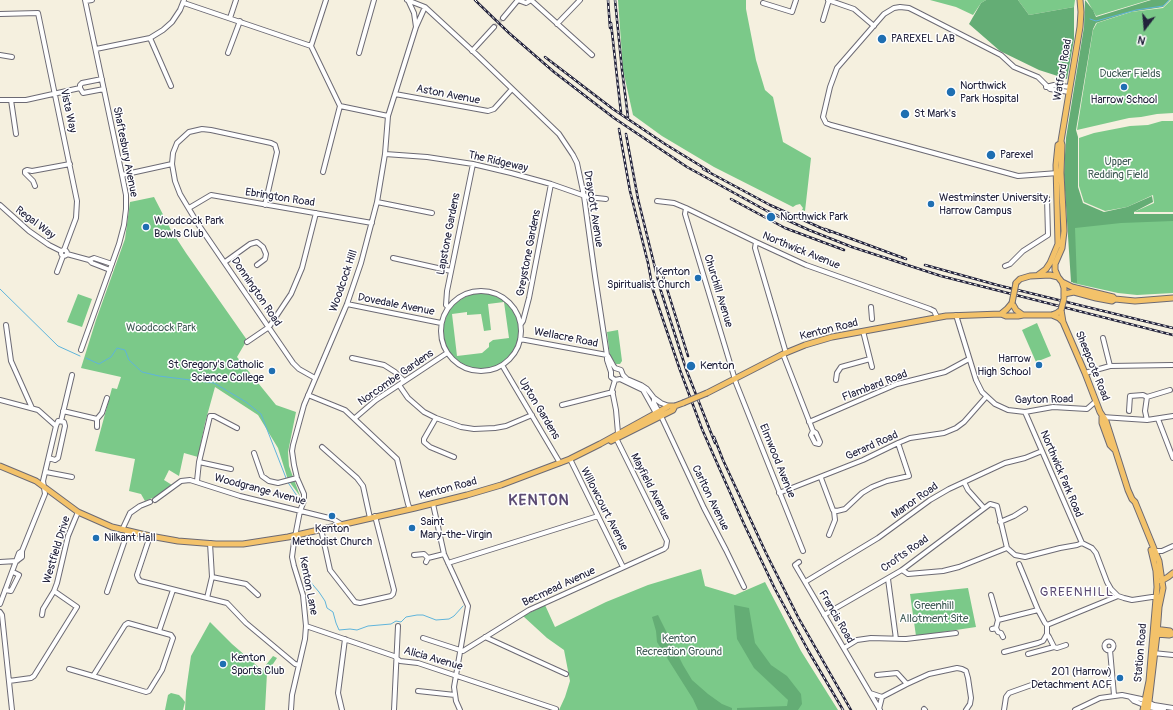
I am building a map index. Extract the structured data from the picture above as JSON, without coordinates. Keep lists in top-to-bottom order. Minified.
{"streets":{"main road":["Watford Road","Kenton Road","Sheepcote Road","Station Road"],"street":["Aston Avenue","Vista Way","Shaftesbury Avenue","The Ridgeway","Ebrington Road","Draycott Avenue","Regal Way","Lapstone Gardens","Northwick Avenue","Greystone Gardens","Woodcock Hill","Churchill Avenue","Donnington Road","Dovedale Avenue","Wellacre Road","Norcombe Gardens","Flambard Road","Gayton Road","Upton Gardens","Gerard Road","Elmwood Avenue","Northwick Park Road","Mayfield Avenue","Woodgrange Avenue","Carlton Avenue","Manor Road","Willowcourt Avenue","Westfield Drive","Crofts Road","Kenton Lane","Becmead Avenue","Francis Road","Alicia Avenue"]},"crossings":[["Watford Road","Kenton Road"],["Watford Road","Sheepcote Road"],["Aston Avenue","Draycott Avenue"],["Aston Avenue","Woodcock Hill"],["Vista Way","Regal Way"],["Shaftesbury Avenue","Regal Way"],["The Ridgeway","Draycott Avenue"],["The Ridgeway","Lapstone Gardens"],["The Ridgeway","Greystone Gardens"],["The Ridgeway","Woodcock Hill"],["Ebrington Road","Woodcock Hill"],["Ebrington Road","Donnington Road"],["Draycott Avenue","Woodcock Hill"],["Draycott Avenue","Wellacre Road"],["Lapstone Gardens","Greystone Gardens"],["Lapstone Gardens","Dovedale Avenue"],["Lapstone Gardens","Wellacre Road"],["Lapstone Gardens","Norcombe Gardens"],["Lapstone Gardens","Upton Gardens"],["Northwick Avenue","Churchill Avenue"],["Northwick Avenue","Kenton Road"],["Greystone Gardens","Dovedale Avenue"],["Greystone Gardens","Wellacre Road"],["Greystone Gardens","Norcombe Gardens"],["Greystone Gardens","Upton Gardens"],["Woodcock Hill","Donnington Road"],["Woodcock Hill","Dovedale Avenue"],["Woodcock Hill","Kenton Road"],["Woodcock Hill","Woodgrange Avenue"],["Woodcock Hill","Kenton Lane"],["Churchill Avenue","Kenton Road"],["Churchill Avenue","Elmwood Avenue"],["Dovedale Avenue","Wellacre Road"],["Dovedale Avenue","Norcombe Gardens"],["Dovedale Avenue","Upton Gardens"],["Kenton Road","Sheepcote Road"],["Kenton Road","Gayton Road"],["Kenton Road","Upton Gardens"],["Kenton Road","Elmwood Avenue"],["Kenton Road","Mayfield Avenue"],["Kenton Road","Woodgrange Avenue"],["Kenton Road","Carlton Avenue"],["Kenton Road","Willowcourt Avenue"],["Kenton Road","Westfield Drive"],["Kenton Road","Kenton Lane"],["Wellacre Road","Norcombe Gardens"],["Wellacre Road","Upton Gardens"],["Sheepcote Road","Gayton Road"],["Sheepcote Road","Station Road"],["Norcombe Gardens","Upton Gardens"],["Flambard Road","Gayton Road"],["Gayton Road","Gerard Road"],["Gayton Road","Northwick Park Road"],["Gerard Road","Elmwood Avenue"],["Northwick Park Road","Manor Road"],["Mayfield Avenue","Becmead Avenue"],["Manor Road","Francis Road"],["Willowcourt Avenue","Becmead Avenue"],["Crofts Road","Francis Road"],["Kenton Lane","Alicia Avenue"]],"districts":["KENTON","GREENHILL"],"parks":["Ducker Fields","Upper Redding Field","Woodcock Park","Greenhill Allotment Site","Kenton Recreation Ground"],"places":["PAREXEL LAB","Harrow School","Northwick Park Hospital","St Mark's","Parexel","Westminster University, Harrow Campus","Northwick Park","Woodcock Park Bowls Club","Kenton Spiritualist Church","Harrow High School","Kenton","St Gregory's Catholic Science College","Kenton Methodist Church","Saint Mary-the-Virgin","Nilkant Hall","Kenton Sports Club","201 (Harrow) Detachment ACF"],"north":"bottom"}
